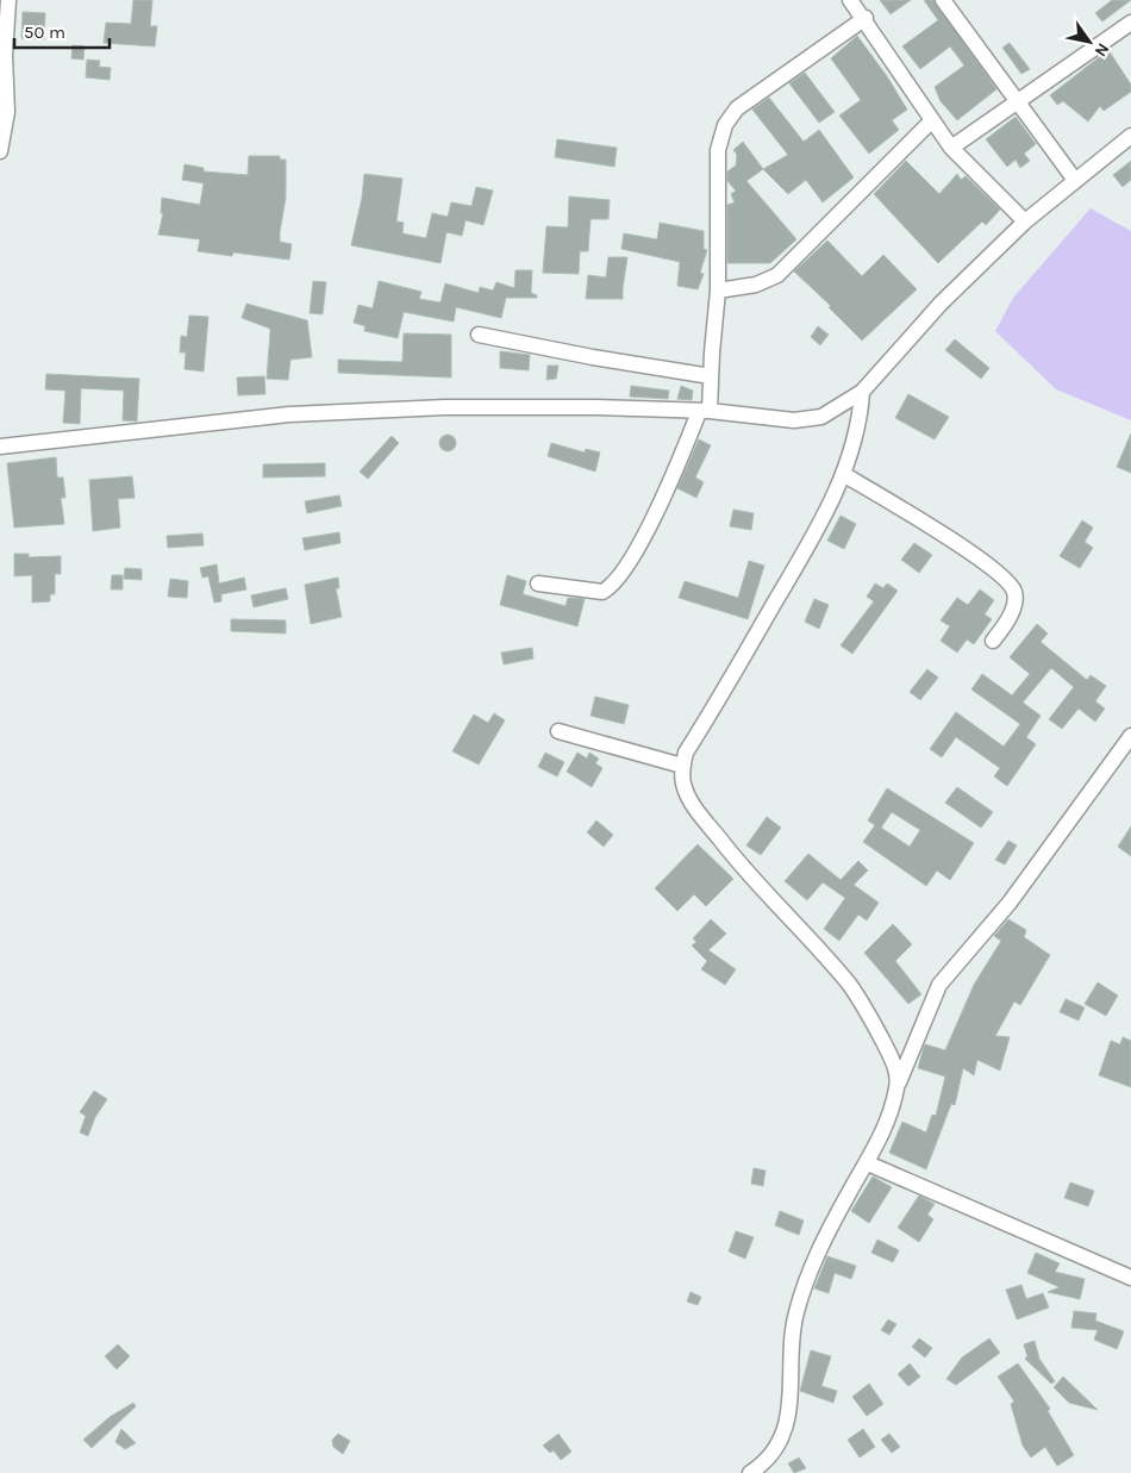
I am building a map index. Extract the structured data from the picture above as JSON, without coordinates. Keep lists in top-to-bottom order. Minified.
{"scale_bar":"50 m","north":"bottom right"}
